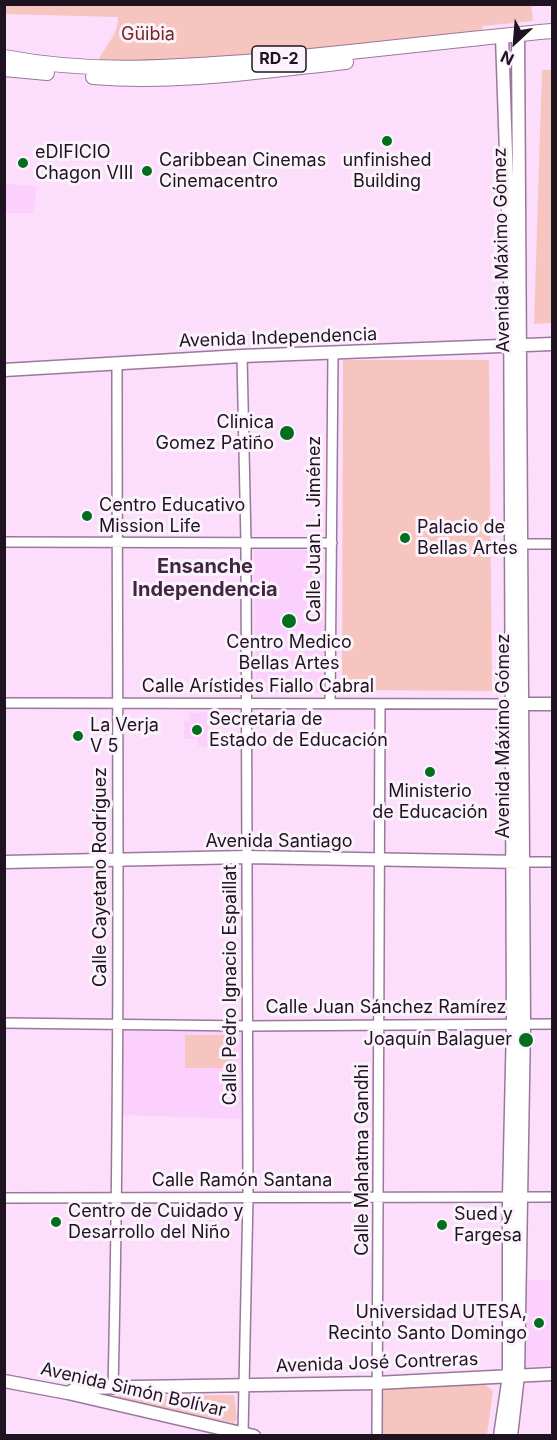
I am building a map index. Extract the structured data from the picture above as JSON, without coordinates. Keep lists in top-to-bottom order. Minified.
{"streets":{"highway":["RD-2"],"main road":["Avenida Máximo Gómez","Avenida Independencia","Avenida Santiago","Avenida José Contreras","Avenida Simón Bolívar"],"street":["Calle Juan L. Jiménez","Calle Arístides Fiallo Cabral","Calle Cayetano Rodríguez","Calle Pedro Ignacio Espaillat","Calle Juan Sánchez Ramírez","Calle Mahatma Gandhi","Calle Ramón Santana"]},"crossings":[["RD-2","Avenida Máximo Gómez"],["Avenida Máximo Gómez","Avenida Independencia"],["Avenida Máximo Gómez","Calle Arístides Fiallo Cabral"],["Avenida Máximo Gómez","Avenida Santiago"],["Avenida Máximo Gómez","Calle Juan Sánchez Ramírez"],["Avenida Máximo Gómez","Calle Ramón Santana"],["Avenida Máximo Gómez","Avenida José Contreras"],["Avenida Independencia","Calle Juan L. Jiménez"],["Avenida Independencia","Calle Cayetano Rodríguez"],["Avenida Independencia","Calle Pedro Ignacio Espaillat"],["Calle Juan L. Jiménez","Calle Arístides Fiallo Cabral"],["Calle Arístides Fiallo Cabral","Calle Cayetano Rodríguez"],["Calle Arístides Fiallo Cabral","Calle Pedro Ignacio Espaillat"],["Calle Arístides Fiallo Cabral","Calle Mahatma Gandhi"],["Avenida Santiago","Calle Cayetano Rodríguez"],["Avenida Santiago","Calle Pedro Ignacio Espaillat"],["Avenida Santiago","Calle Mahatma Gandhi"],["Calle Cayetano Rodríguez","Calle Juan Sánchez Ramírez"],["Calle Cayetano Rodríguez","Calle Ramón Santana"],["Calle Cayetano Rodríguez","Avenida José Contreras"],["Calle Pedro Ignacio Espaillat","Calle Juan Sánchez Ramírez"],["Calle Pedro Ignacio Espaillat","Calle Ramón Santana"],["Calle Pedro Ignacio Espaillat","Avenida José Contreras"],["Calle Pedro Ignacio Espaillat","Avenida Simón Bolívar"],["Calle Juan Sánchez Ramírez","Calle Mahatma Gandhi"],["Calle Mahatma Gandhi","Calle Ramón Santana"],["Calle Mahatma Gandhi","Avenida José Contreras"],["Avenida José Contreras","Avenida Simón Bolívar"]],"districts":["Ensanche Independencia"],"parks":["Güibia"],"places":["unfinished Building","eDIFICIO Chagon VIII","Caribbean Cinemas Cinemacentro","Clinica Gomez Patiño","Centro Educativo Mission Life","Palacio de Bellas Artes","Centro Medico Bellas Artes","Secretaria de Estado de Educación","La Verja V 5","Ministerio de Educación","Joaquín Balaguer","Centro de Cuidado y Desarrollo del Niño","Sued y Fargesa","Universidad UTESA, Recinto Santo Domingo"],"north":"bottom left"}
